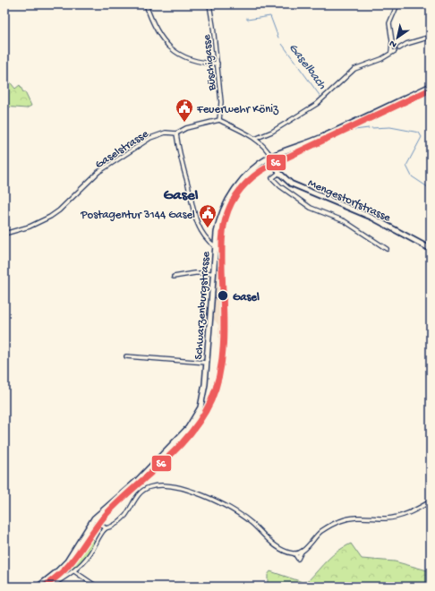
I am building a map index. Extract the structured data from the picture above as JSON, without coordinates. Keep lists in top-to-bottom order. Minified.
{"streets":{"main road":["Schwarzenburgstrasse"],"street":["Büschigasse","Gaselstrasse","Mengestorfstrasse"]},"crossings":[["Büschigasse","Gaselstrasse"],["Mengestorfstrasse","Schwarzenburgstrasse"]],"districts":["Gasel"],"water":["Gaselbach"],"places":{"public building":["Feuerwehr Köniz","Postagentur 3144 Gasel"],"other":["Gasel"]},"lines":["transit line S6"],"north":"bottom left"}
